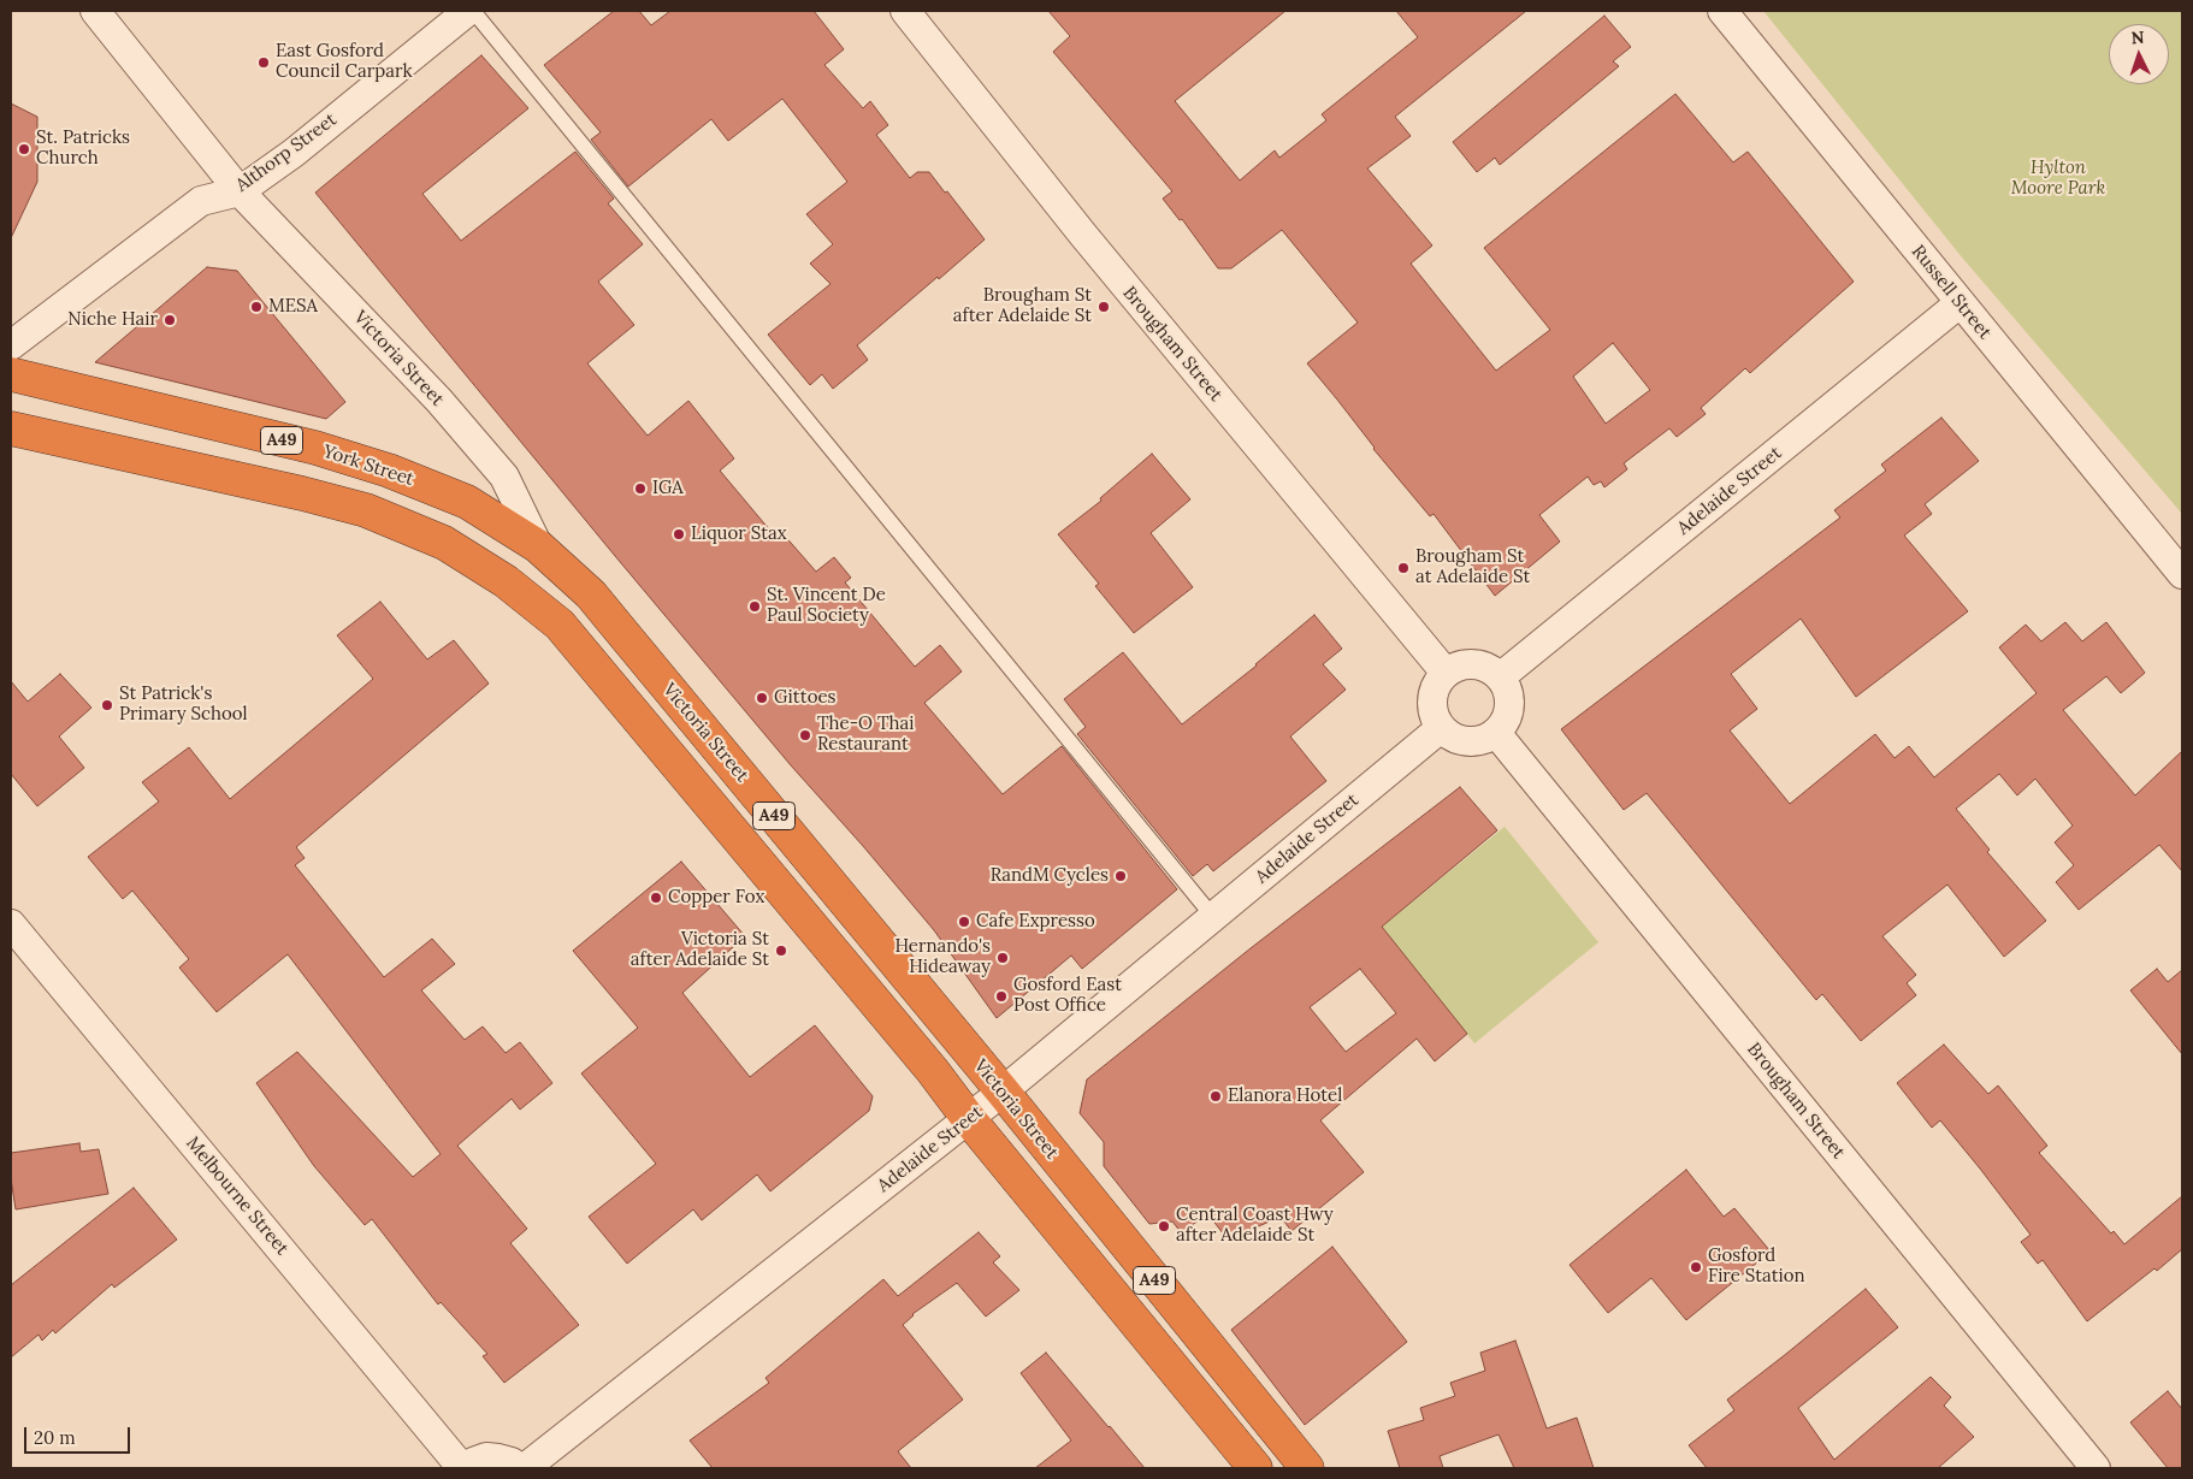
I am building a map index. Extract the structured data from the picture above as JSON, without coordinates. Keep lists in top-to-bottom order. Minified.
{"streets":{"highway":["Victoria Street","A49","York Street"],"street":["Althorp Street","Russell Street","Brougham Street","Adelaide Street","Melbourne Street"]},"crossings":[["Althorp Street","Victoria Street"],["Russell Street","Adelaide Street"],["Brougham Street","Adelaide Street"],["Victoria Street","York Street"],["Victoria Street","Adelaide Street"],["A49","Adelaide Street"]],"parks":["Hylton Moore Park"],"places":["East Gosford Council Carpark","St. Patricks Church","MESA","Brougham St after Adelaide St","Niche Hair","IGA","Liquor Stax","Brougham St at Adelaide St","St. Vincent De Paul Society","Gittoes","St Patrick's Primary School","The-O Thai Restaurant","RandM Cycles","Copper Fox","Cafe Expresso","Victoria St after Adelaide St","Hernando's Hideaway","Gosford East Post Office","Elanora Hotel","Central Coast Hwy after Adelaide St","Gosford Fire Station"],"scale_bar":"20 m","north":"top"}
